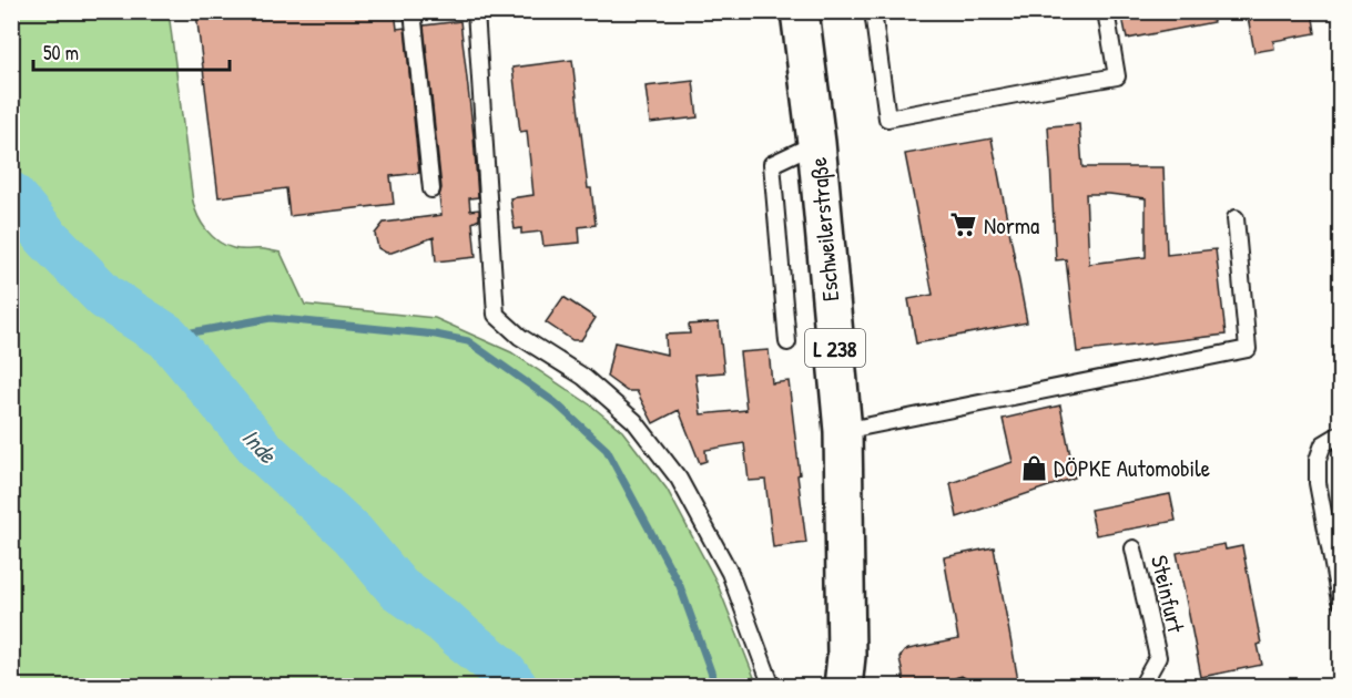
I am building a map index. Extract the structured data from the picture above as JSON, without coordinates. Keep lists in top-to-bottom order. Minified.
{"streets":{"main road":["Eschweilerstraße","L 238"],"lane":["Steinfurt"]},"water":["Inde"],"places":{"supermarket":["Norma"],"shop":["DÖPKE Automobile"]},"scale_bar":"50 m"}
